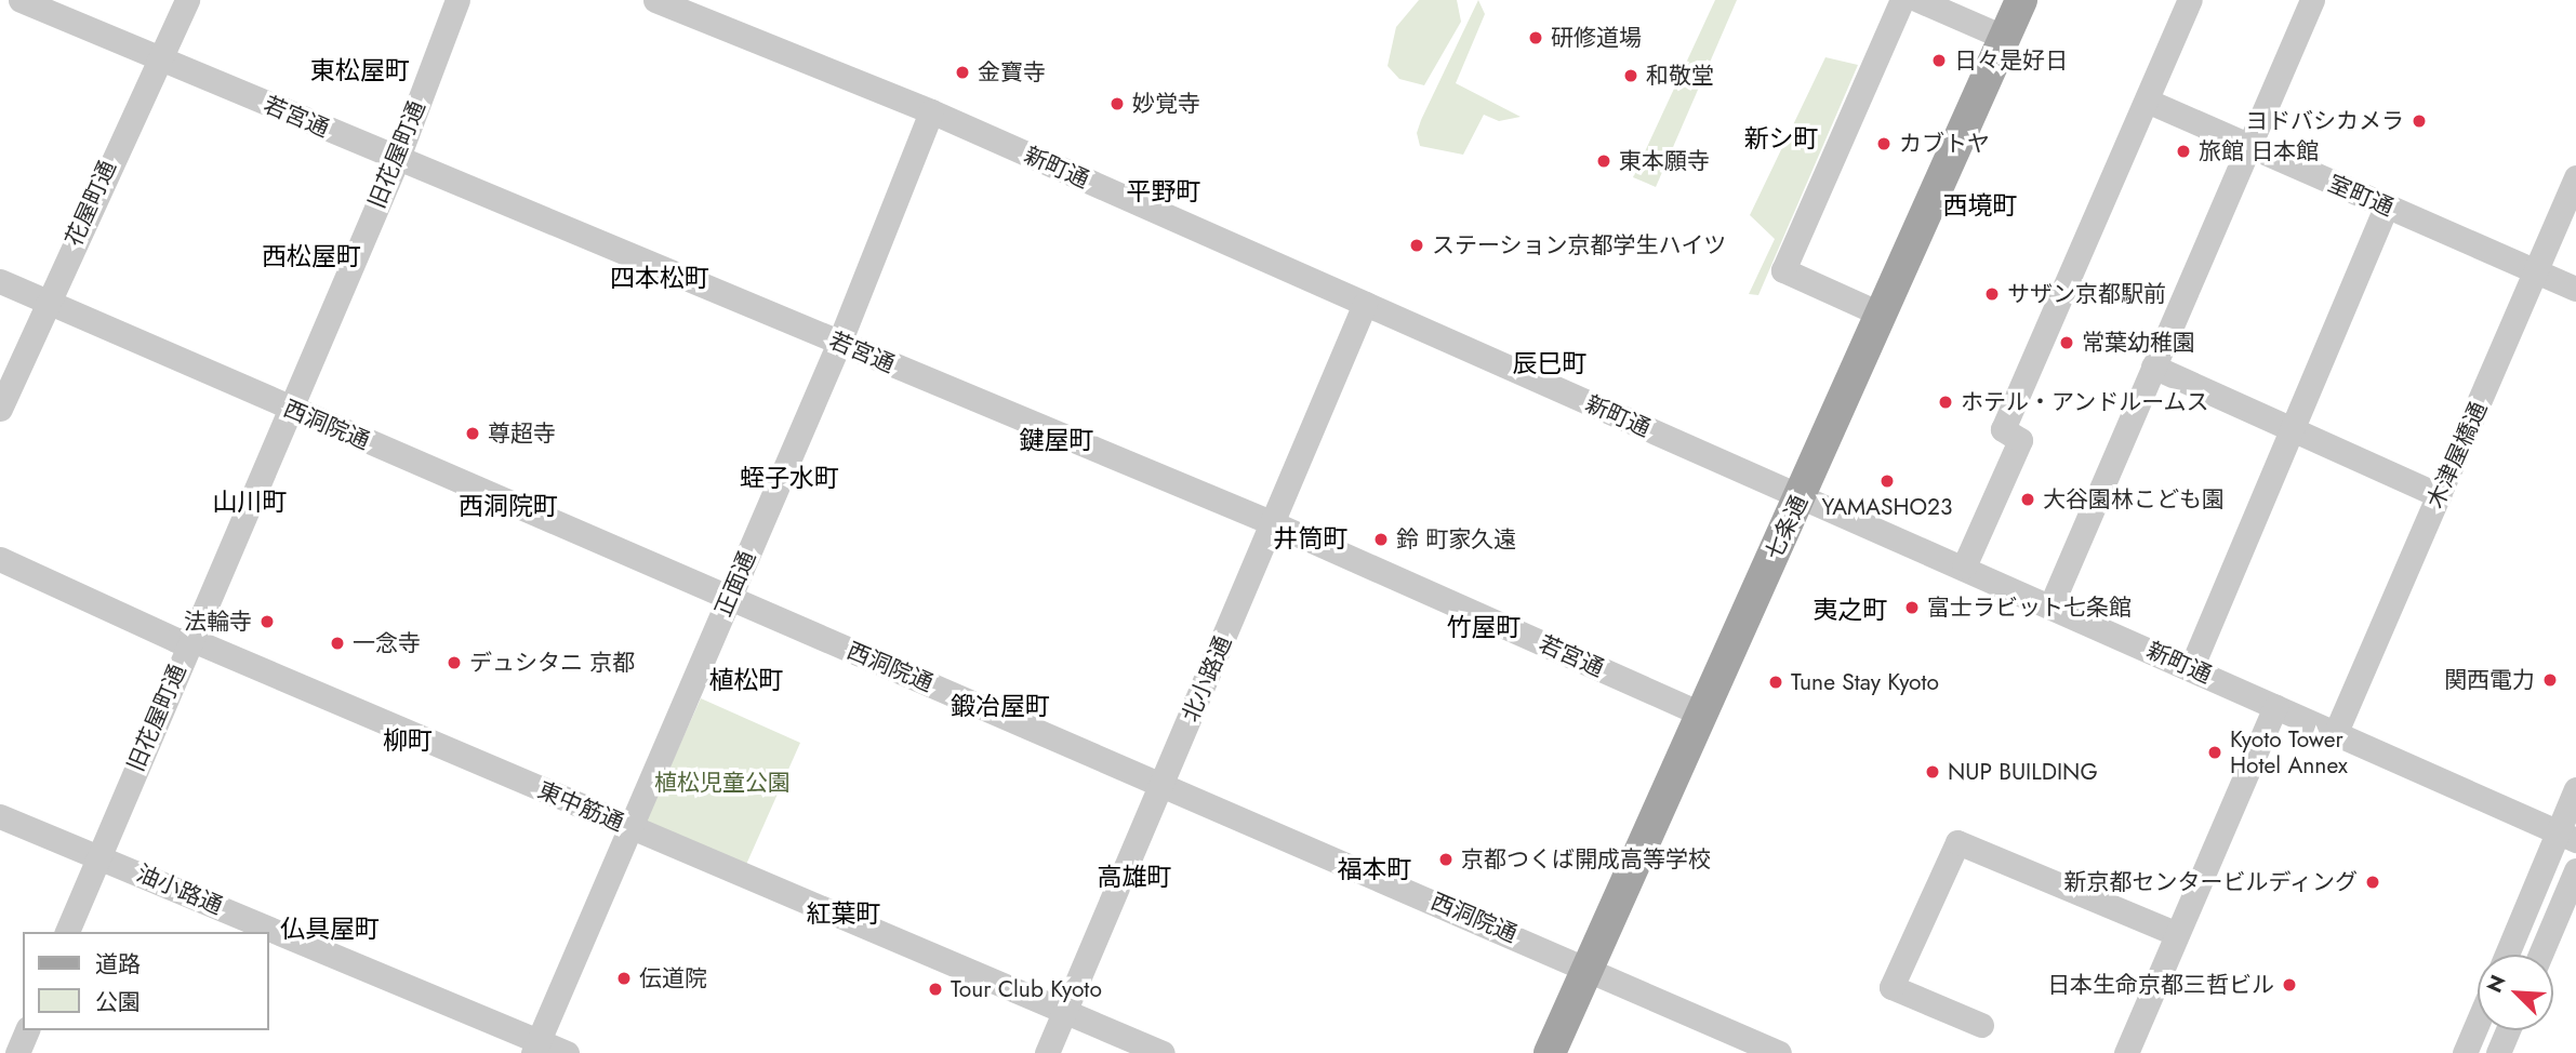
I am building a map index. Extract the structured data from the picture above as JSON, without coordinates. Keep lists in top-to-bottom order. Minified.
{"streets":{"main road":["七条通"],"street":["若宮通","旧花屋町通","新町通","室町通","花屋町通","西洞院通","木津屋橋通","正面通","北小路通","東中筋通","油小路通"]},"crossings":[["若宮通","旧花屋町通"],["若宮通","花屋町通"],["若宮通","七条通"],["若宮通","正面通"],["若宮通","北小路通"],["旧花屋町通","西洞院通"],["旧花屋町通","東中筋通"],["旧花屋町通","油小路通"],["新町通","木津屋橋通"],["新町通","七条通"],["新町通","正面通"],["新町通","北小路通"],["室町通","木津屋橋通"],["花屋町通","西洞院通"],["西洞院通","七条通"],["西洞院通","正面通"],["西洞院通","北小路通"],["正面通","東中筋通"],["正面通","油小路通"],["北小路通","東中筋通"]],"districts":["東松屋町","新シ町","平野町","西境町","西松屋町","四本松町","辰巳町","鍵屋町","蛭子水町","山川町","西洞院町","井筒町","夷之町","竹屋町","植松町","鍛冶屋町","柳町","福本町","高雄町","紅葉町","仏具屋町"],"parks":["植松児童公園"],"places":["研修道場","日々是好日","金寶寺","和敬堂","妙覚寺","ヨドバシカメラ","カブトヤ","旅館 日本館","東本願寺","ステーション京都学生ハイツ","サザン京都駅前","常葉幼稚園","ホテル・アンドルームス","尊超寺","YAMASHO23","大谷園林こども園","鈴 町家久遠","富士ラビット七条館","法輪寺","一念寺","デュシタニ 京都","関西電力","Tune Stay Kyoto","Kyoto Tower Hotel Annex","NUP BUILDING","京都つくば開成高等学校","新京都センタービルディング","伝道院","日本生命京都三哲ビル","Tour Club Kyoto"],"legend":["道路","公園"],"north":"top left"}
